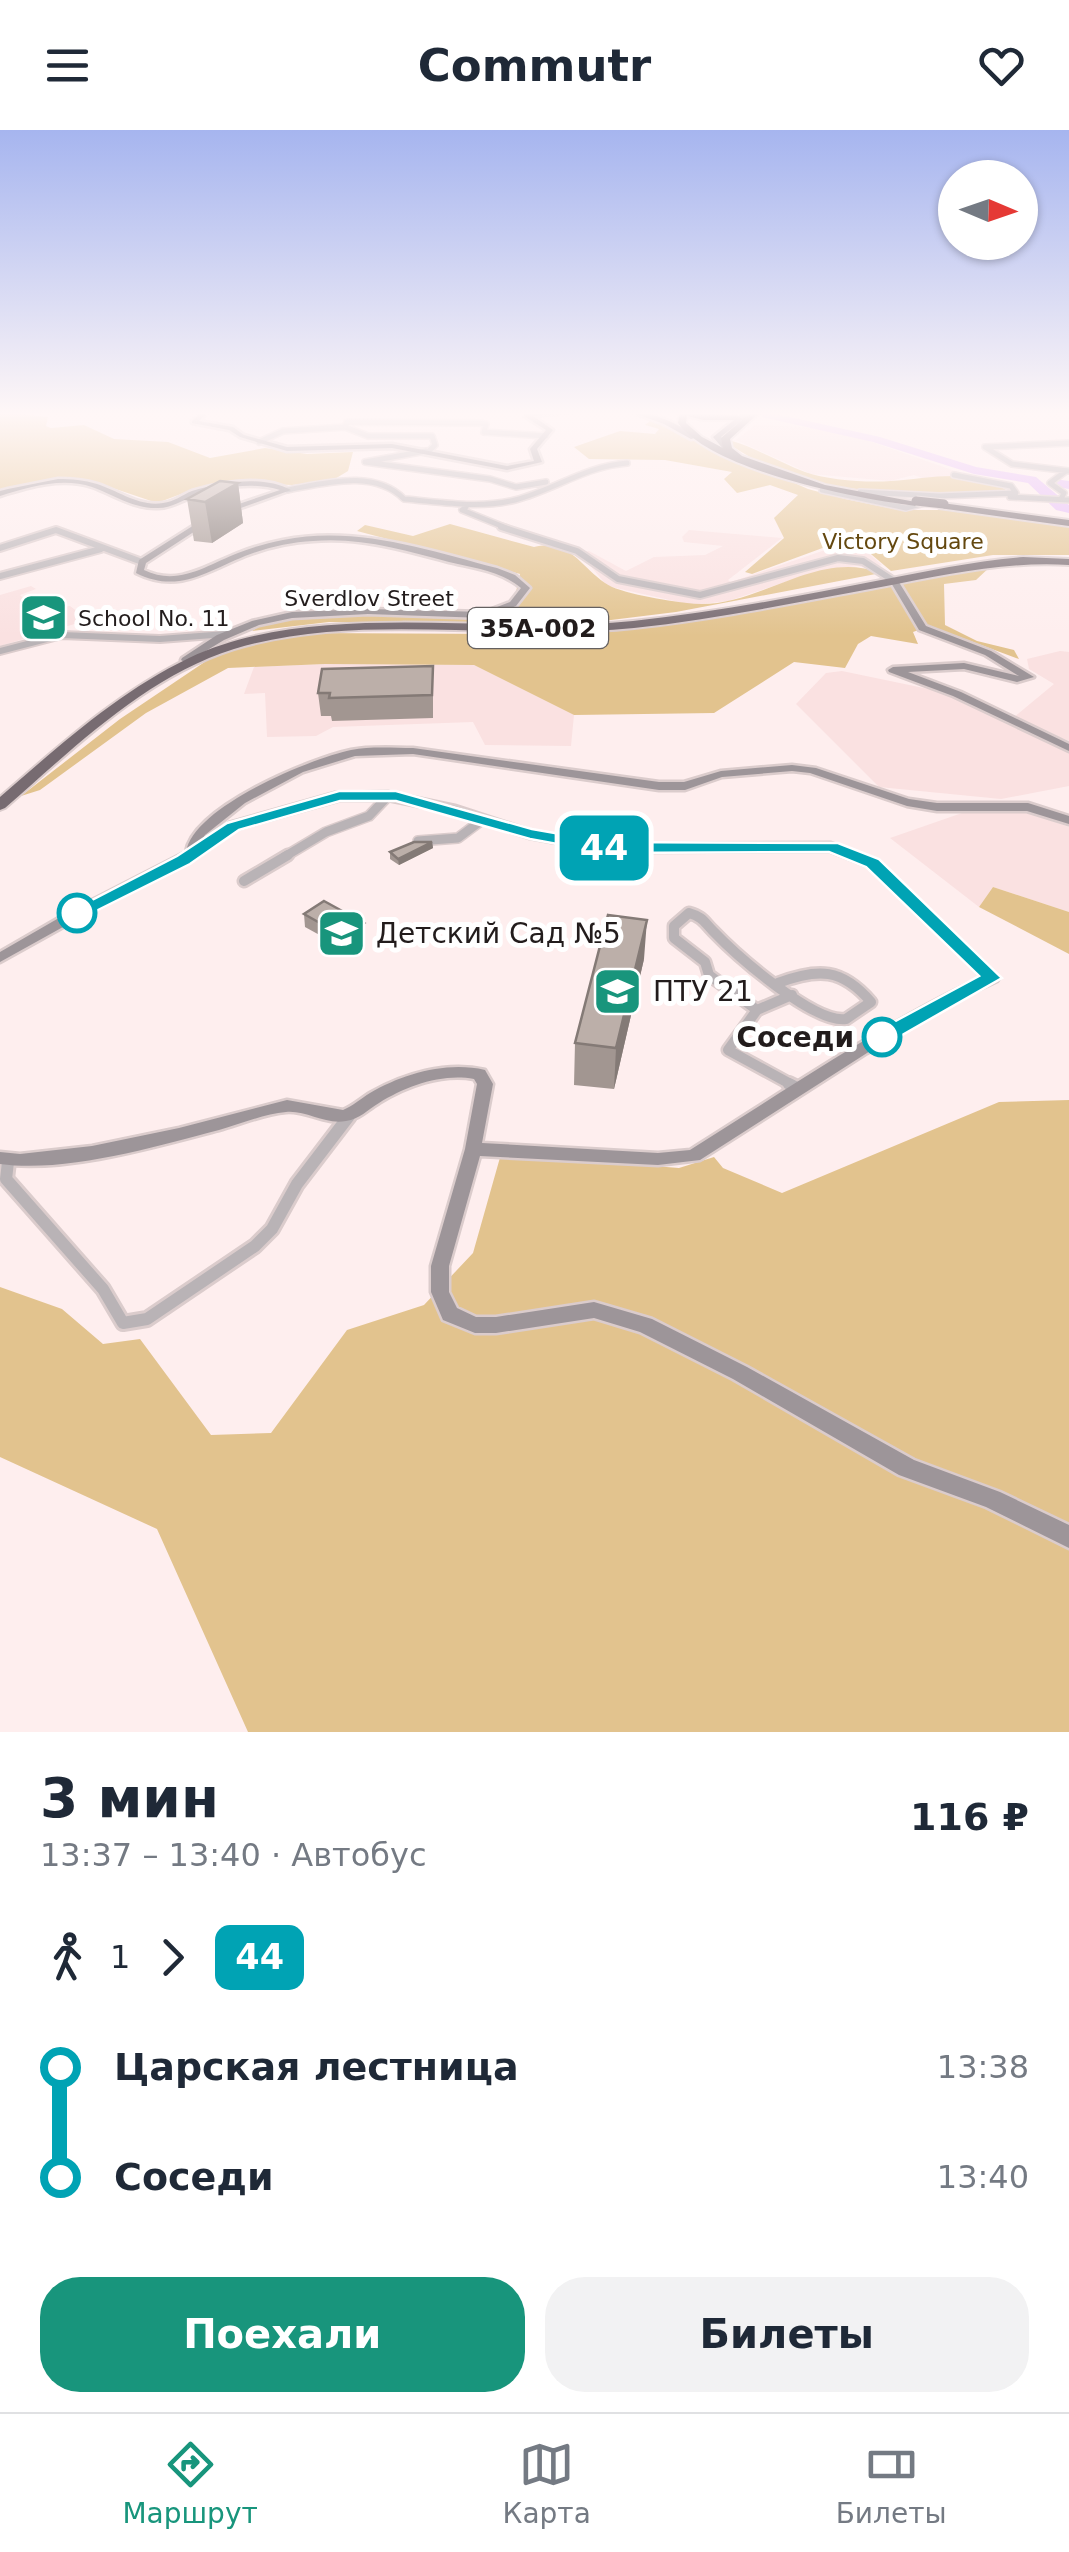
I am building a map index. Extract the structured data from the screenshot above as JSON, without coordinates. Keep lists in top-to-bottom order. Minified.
{"streets":{"highway":["35А-002"],"main road":["Sverdlov Street"]},"crossings":[["Sverdlov Street","35А-002"]],"parks":["Victory Square"],"places":{"school or university":["School No. 11","Детский Сад №5","ПТУ 21"],"other":["Соседи"]},"lines":["bus line 44"],"north":"right","page":{"header":"Commutr","on_map":"44","heading":["3 мин","13:37 – 13:40 · Автобус","116 ₽"],"legs":["1","44"],"list":[{"name":"Царская лестница","value":"13:38"},{"name":"Соседи","value":"13:40"}],"buttons":["Поехали","Билеты"],"tabs":["Маршрут","Карта","Билеты"]}}
